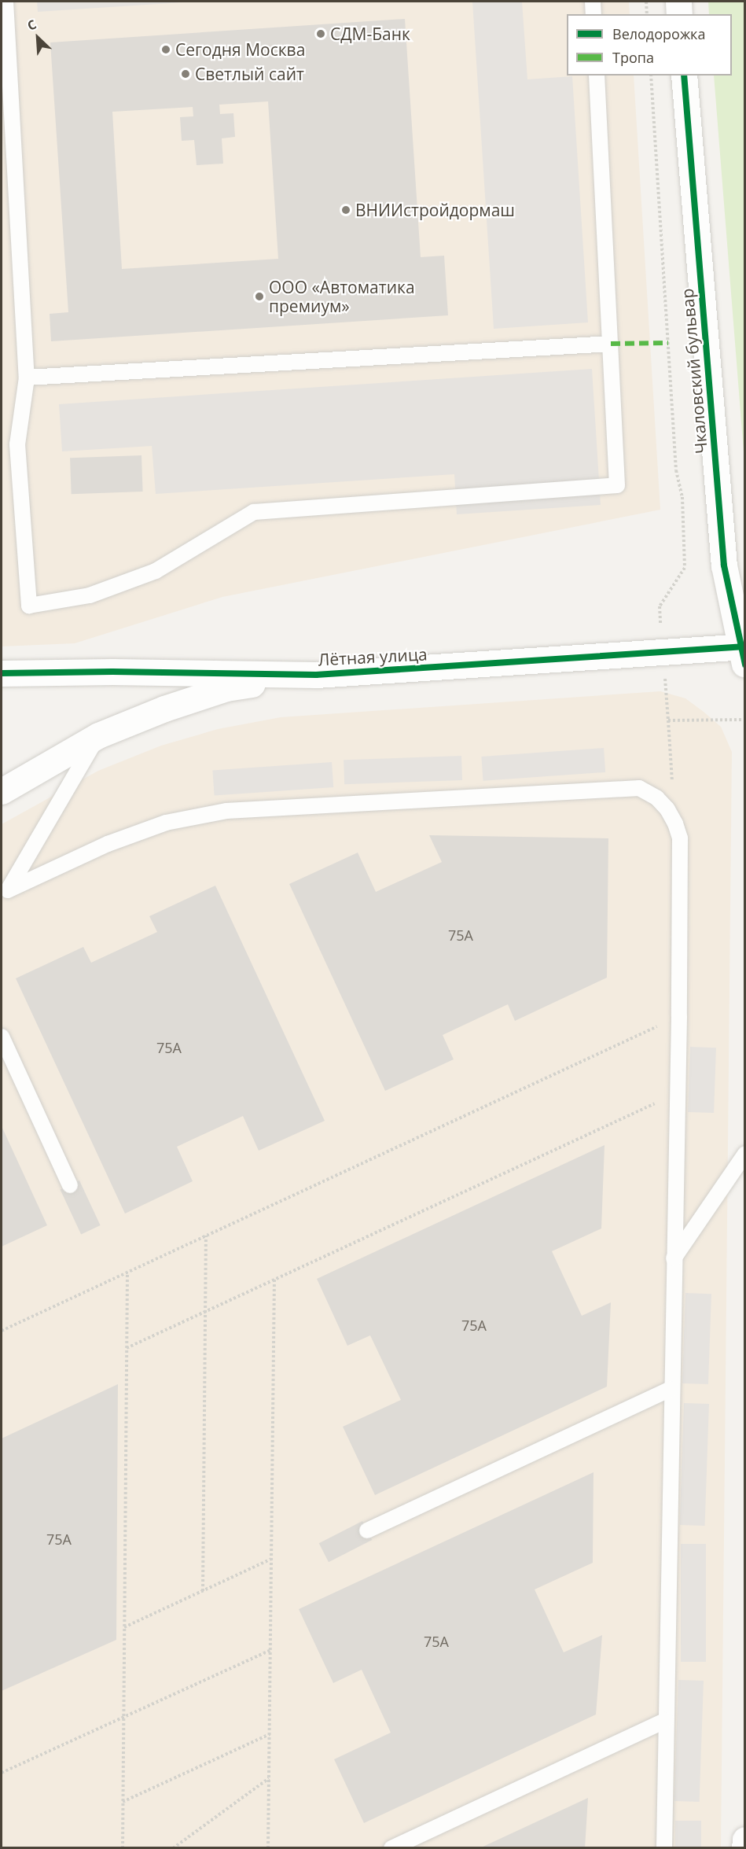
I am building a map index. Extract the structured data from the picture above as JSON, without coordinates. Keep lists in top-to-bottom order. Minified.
{"streets":{"street":["Чкаловский бульвар","Лётная улица"]},"crossings":[["Чкаловский бульвар","Лётная улица"]],"places":["СДМ-Банк","Сегодня Москва","Светлый сайт","ВНИИстройдормаш","ООО «Автоматика премиум»"],"house_numbers":["75А","75А","75А","75А","75А"],"legend":["Велодорожка","Тропа"],"north":"top left"}
